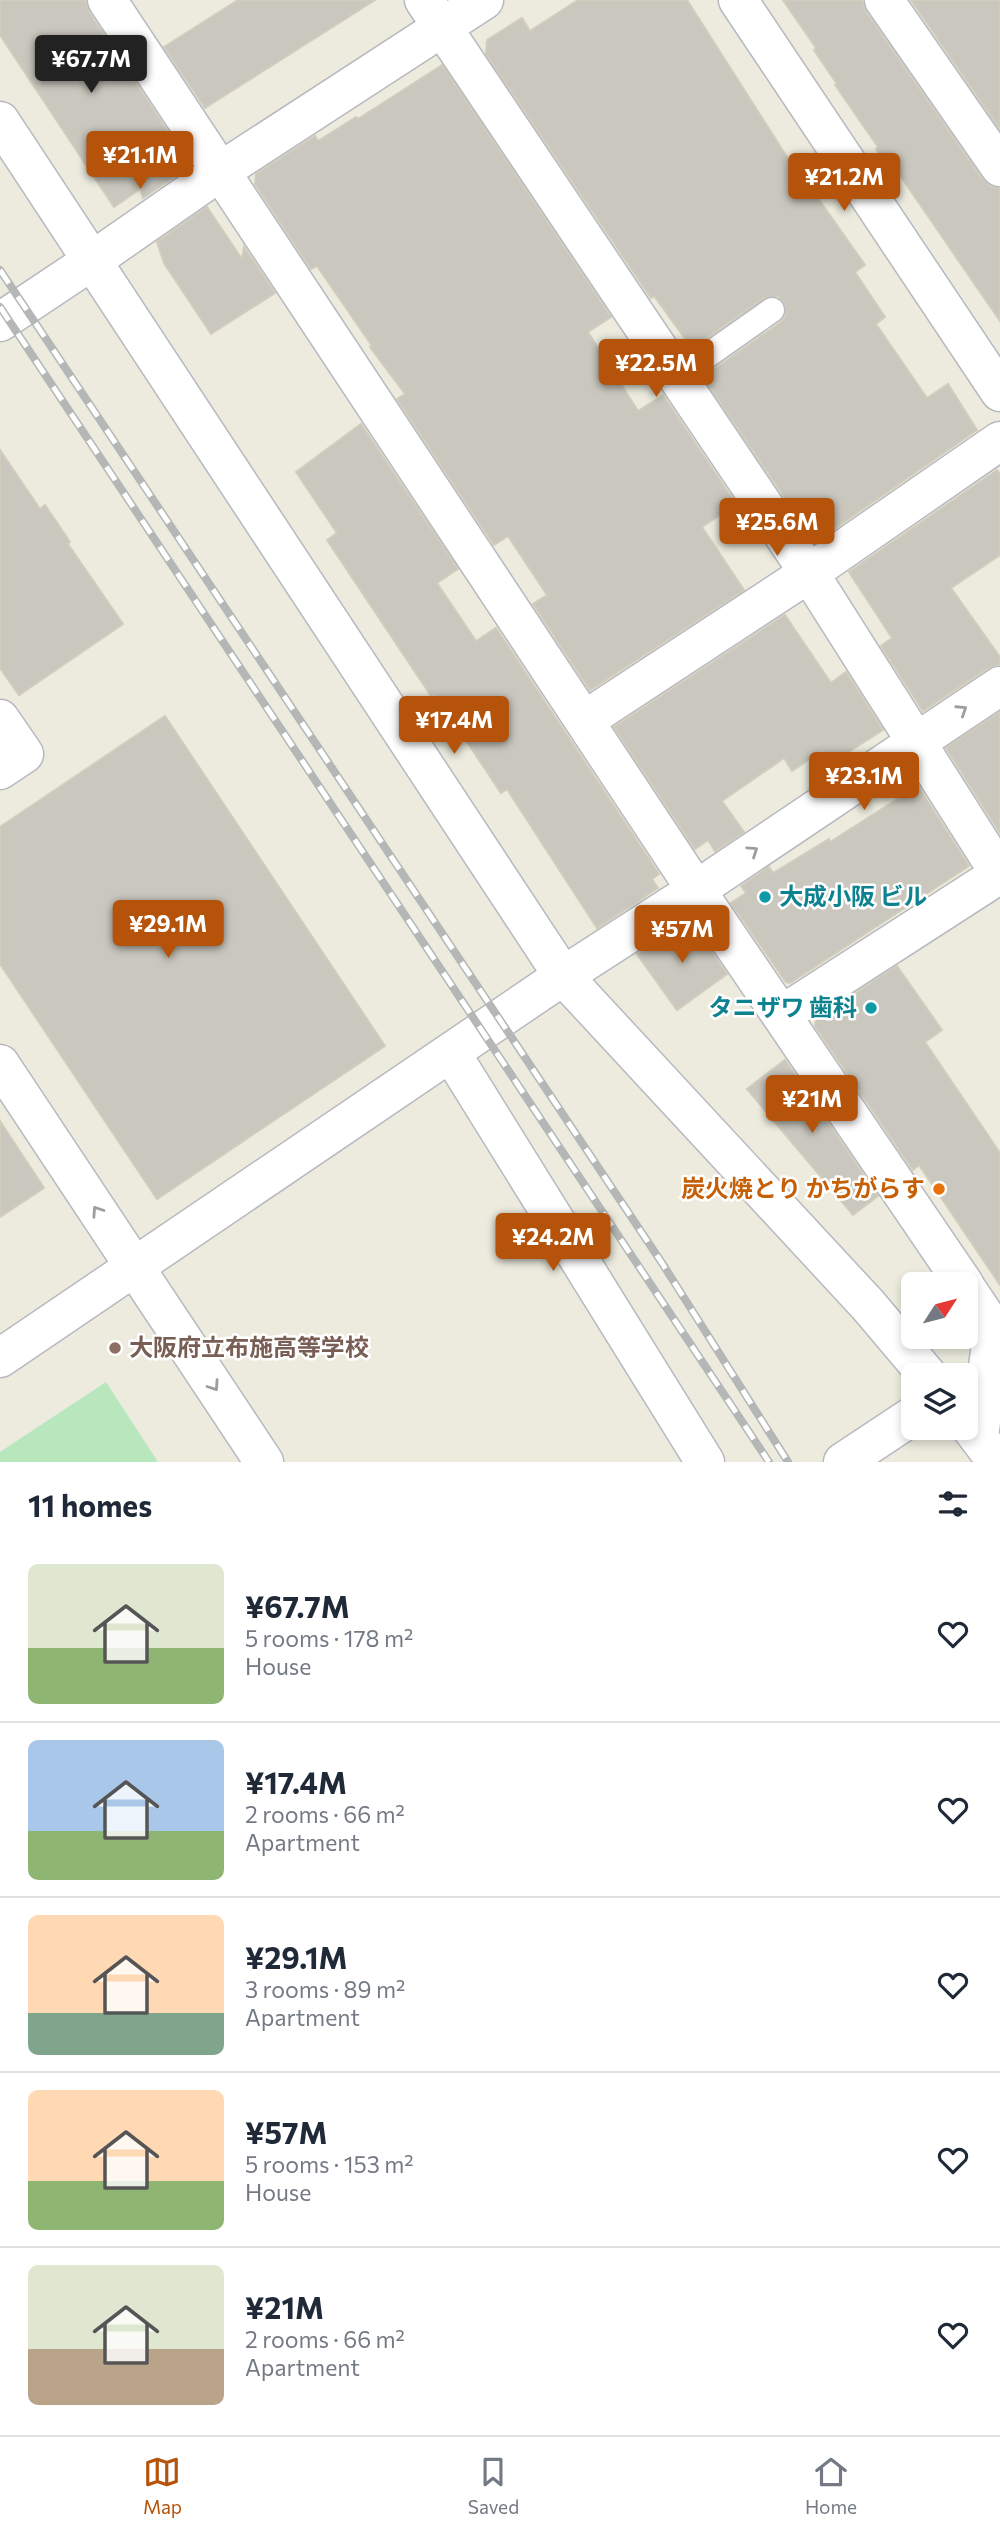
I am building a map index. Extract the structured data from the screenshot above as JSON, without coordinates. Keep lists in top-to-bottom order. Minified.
{"places":["大成小阪 ビル","タニザワ 歯科","炭火焼とり かちがらす","大阪府立布施高等学校"],"north":"top right","page":{"price":["¥67.7M","¥21.1M","¥21.2M","¥22.5M","¥25.6M","¥17.4M","¥23.1M","¥29.1M","¥57M","¥21M","¥24.2M"],"heading":"11 homes","list":[{"name":"¥67.7M","note":"5 rooms · 178 m² · House"},{"name":"¥17.4M","note":"2 rooms · 66 m² · Apartment"},{"name":"¥29.1M","note":"3 rooms · 89 m² · Apartment"},{"name":"¥57M","note":"5 rooms · 153 m² · House"},{"name":"¥21M","note":"2 rooms · 66 m² · Apartment"}],"tabs":["Map","Saved","Home"]}}
